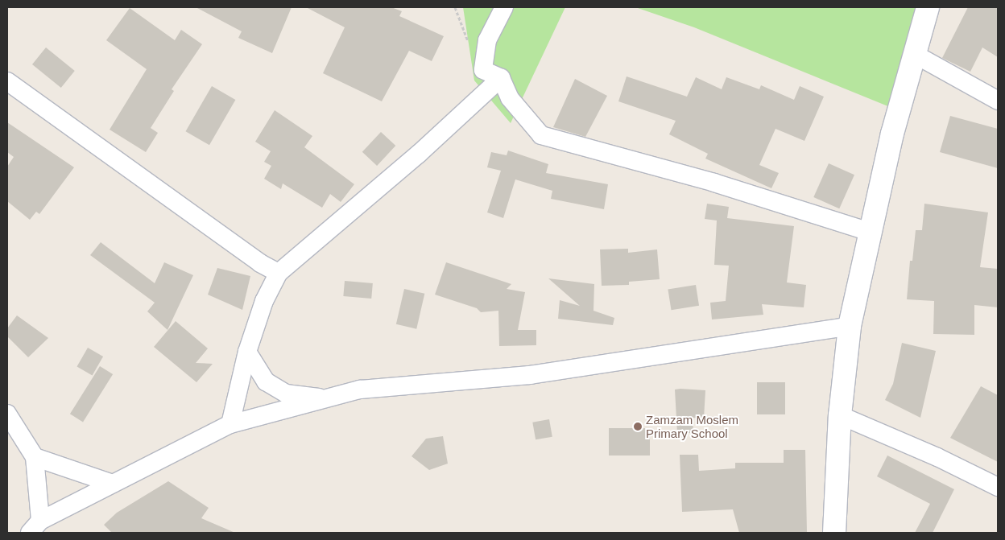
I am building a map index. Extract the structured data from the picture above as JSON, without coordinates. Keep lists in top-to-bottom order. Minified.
{"places":["Zamzam Moslem Primary School"]}
